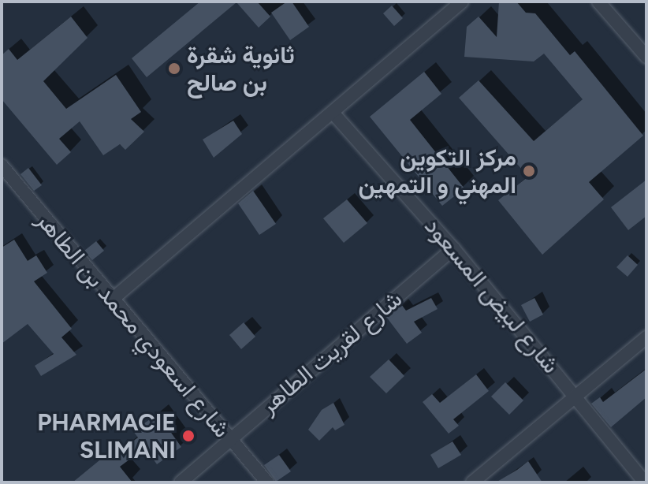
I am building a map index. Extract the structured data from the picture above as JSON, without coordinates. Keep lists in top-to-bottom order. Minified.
{"streets":{"street":["شارع لبيض المسعود","شارع اسعودي محمد بن الطاهر","شارع لقريت الطاهر"]},"crossings":[["شارع لبيض المسعود","شارع لقريت الطاهر"],["شارع اسعودي محمد بن الطاهر","شارع لقريت الطاهر"]],"places":["ثانوية شقرة بن صالح","مركز التكوين المهني و التمهين","PHARMACIE SLIMANI"]}
